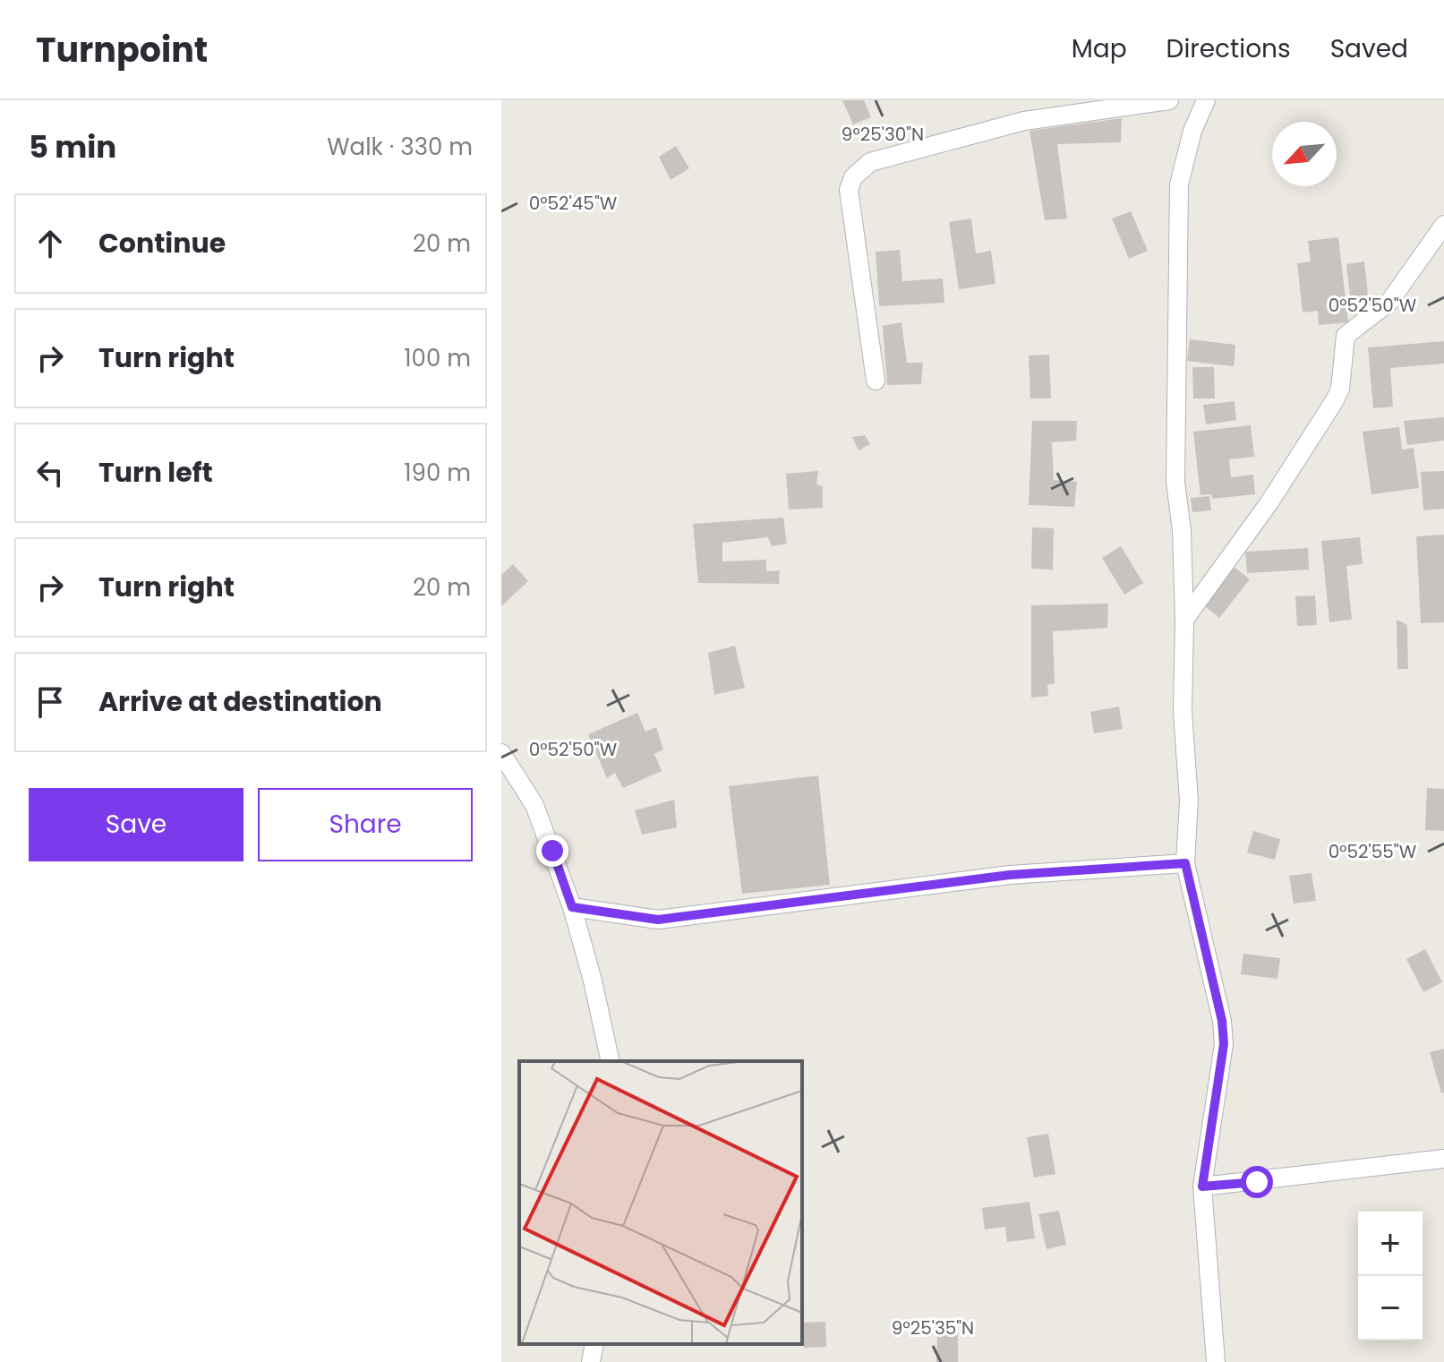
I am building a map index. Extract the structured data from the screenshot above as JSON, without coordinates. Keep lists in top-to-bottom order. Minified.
{"north":"bottom left","page":{"header":"Turnpoint","nav":["Map","Directions","Saved"],"heading":["5 min","Walk · 330 m"],"list":[["Continue","20 m"],["Turn right","100 m"],["Turn left","190 m"],["Turn right","20 m"],"Arrive at destination"],"buttons":["Save","Share"],"map_buttons":["+","−"]},"coordinates":["9°25'30\"N","0°52'45\"W","0°52'50\"W","0°52'55\"W","9°25'35\"N"]}
